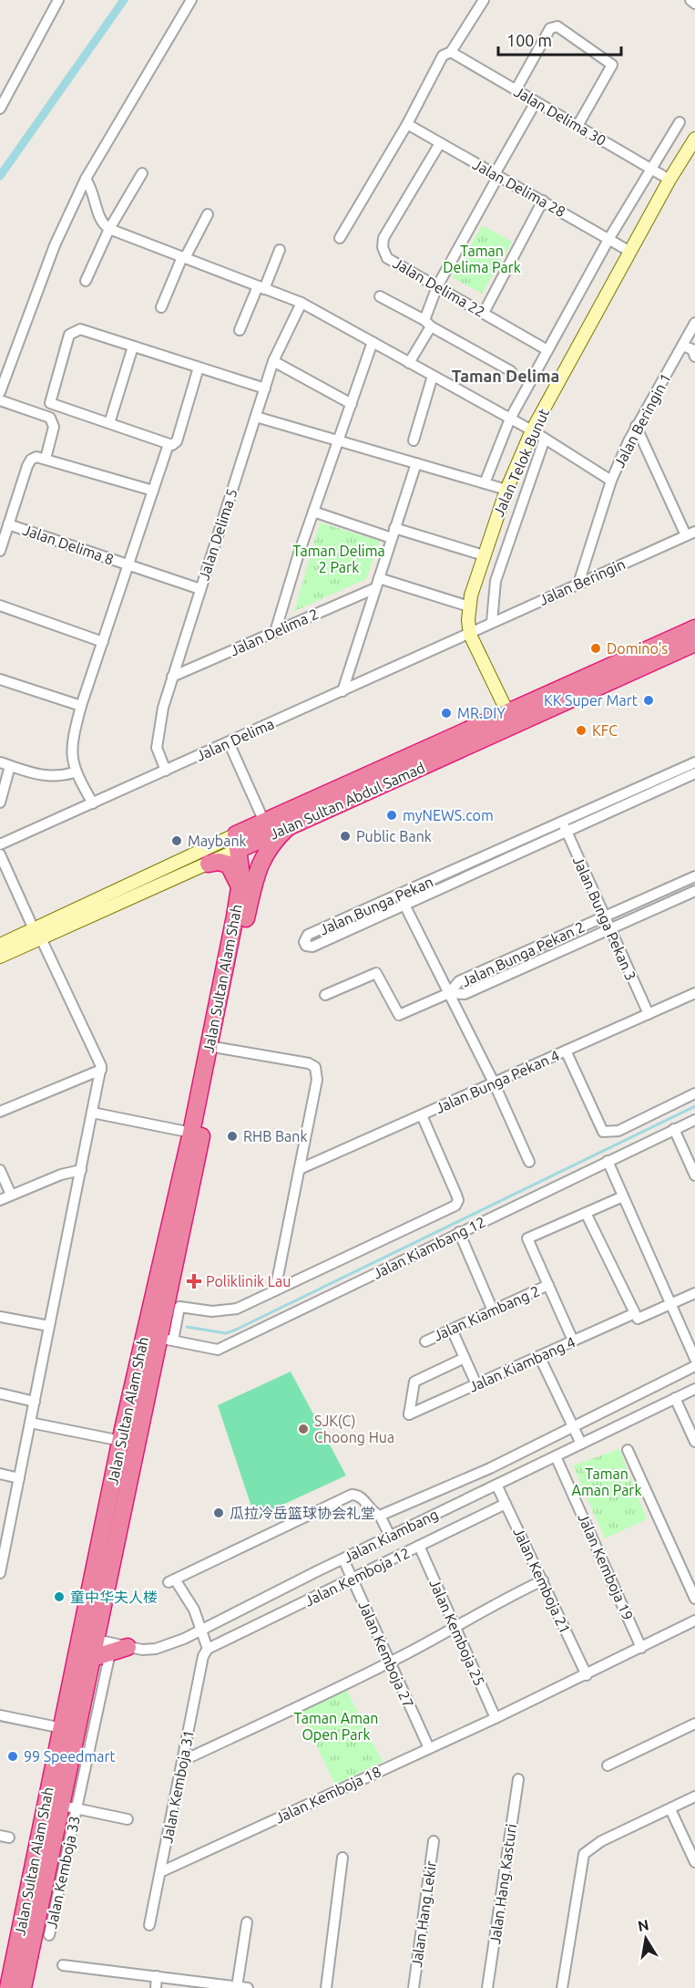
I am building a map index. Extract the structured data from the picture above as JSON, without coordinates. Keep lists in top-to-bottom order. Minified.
{"streets":{"highway":["Jalan Sultan Abdul Samad","Jalan Sultan Alam Shah"],"street":["Jalan Delima 30","Jalan Delima 28","Jalan Delima 22","Jalan Beringin 1","Jalan Telok Bunut","Jalan Delima 5","Jalan Delima 8","Jalan Beringin","Jalan Delima 2","Jalan Delima","Jalan Bunga Pekan","Jalan Bunga Pekan 3","Jalan Bunga Pekan 2","Jalan Bunga Pekan 4","Jalan Kiambang 12","Jalan Kiambang 2","Jalan Kiambang 4","Jalan Kiambang","Jalan Kemboja 19","Jalan Kemboja 12","Jalan Kemboja 21","Jalan Kemboja 25","Jalan Kemboja 27","Jalan Kemboja 31","Jalan Kemboja 18","Jalan Kemboja 33","Jalan Hang Kasturi","Jalan Hang Lekir"]},"crossings":[["Jalan Delima 30","Jalan Telok Bunut"],["Jalan Delima 28","Jalan Delima 22"],["Jalan Delima 28","Jalan Telok Bunut"],["Jalan Beringin 1","Jalan Beringin"],["Jalan Telok Bunut","Jalan Beringin"],["Jalan Telok Bunut","Jalan Delima"],["Jalan Telok Bunut","Jalan Sultan Abdul Samad"],["Jalan Delima 5","Jalan Delima 8"],["Jalan Delima 5","Jalan Delima 2"],["Jalan Delima 5","Jalan Delima"],["Jalan Beringin","Jalan Delima"],["Jalan Sultan Abdul Samad","Jalan Sultan Alam Shah"],["Jalan Bunga Pekan","Jalan Bunga Pekan 3"],["Jalan Bunga Pekan 3","Jalan Bunga Pekan 2"],["Jalan Bunga Pekan 3","Jalan Bunga Pekan 4"],["Jalan Sultan Alam Shah","Jalan Kiambang 12"],["Jalan Sultan Alam Shah","Jalan Kiambang"],["Jalan Kiambang","Jalan Kemboja 19"],["Jalan Kiambang","Jalan Kemboja 21"],["Jalan Kiambang","Jalan Kemboja 27"],["Jalan Kemboja 19","Jalan Kemboja 18"],["Jalan Kemboja 12","Jalan Kemboja 21"],["Jalan Kemboja 12","Jalan Kemboja 25"],["Jalan Kemboja 12","Jalan Kemboja 27"],["Jalan Kemboja 12","Jalan Kemboja 31"],["Jalan Kemboja 21","Jalan Kemboja 18"],["Jalan Kemboja 25","Jalan Kemboja 18"],["Jalan Kemboja 27","Jalan Kemboja 18"],["Jalan Kemboja 31","Jalan Kemboja 18"]],"districts":["Taman Delima"],"parks":["Taman Delima Park","Taman Delima 2 Park","Taman Aman Park","Taman Aman Open Park"],"places":{"other":["Domino's","KK Super Mart","MR.DIY","KFC","myNEWS.com","Public Bank","Maybank","RHB Bank","SJK(C) Choong Hua","瓜拉冷岳篮球协会礼堂","童中华夫人楼","99 Speedmart"],"health":["Poliklinik Lau"]},"scale_bar":"100 m","north":"top"}
